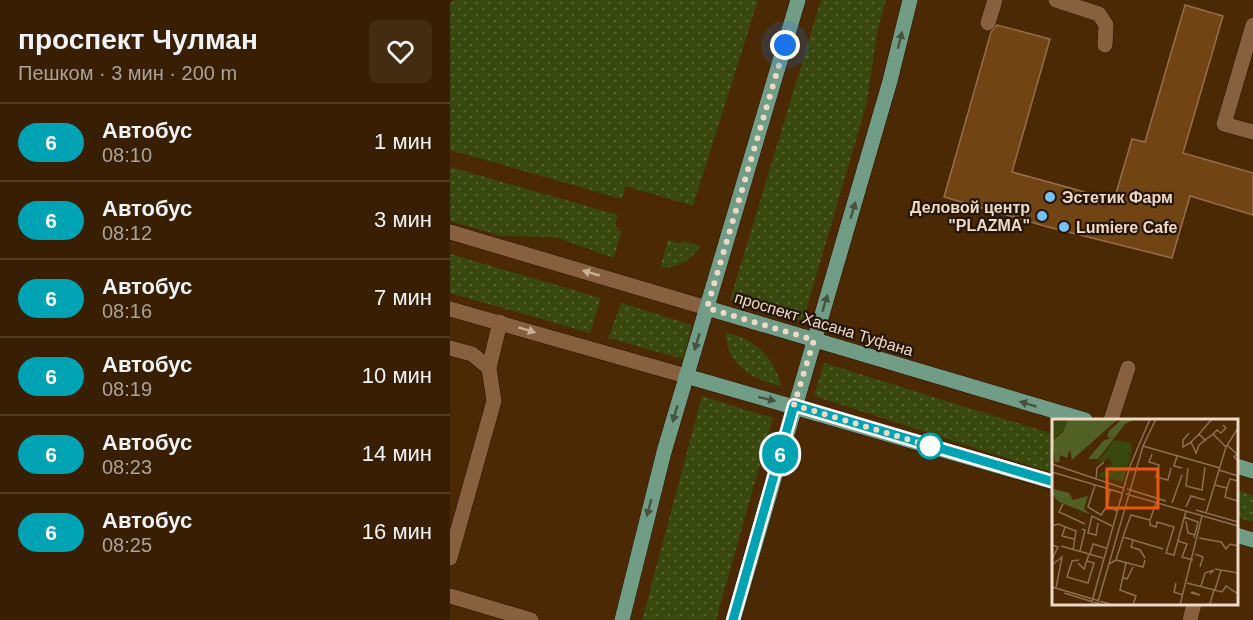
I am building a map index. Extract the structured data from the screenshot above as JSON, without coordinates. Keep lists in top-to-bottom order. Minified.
{"streets":{"main road":["проспект Хасана Туфана"]},"places":["Эстетик Фарм","Деловой центр \"PLAZMA\"","Lumiere Cafe"],"lines":["bus line 6"],"page":{"heading":["проспект Чулман","Пешком · 3 мин · 200 m"],"on_map":"6","list":[{"mark":"6","name":"Автобус","note":"08:10","value":"1 мин"},{"mark":"6","name":"Автобус","note":"08:12","value":"3 мин"},{"mark":"6","name":"Автобус","note":"08:16","value":"7 мин"},{"mark":"6","name":"Автобус","note":"08:19","value":"10 мин"},{"mark":"6","name":"Автобус","note":"08:23","value":"14 мин"},{"mark":"6","name":"Автобус","note":"08:25","value":"16 мин"}]}}
